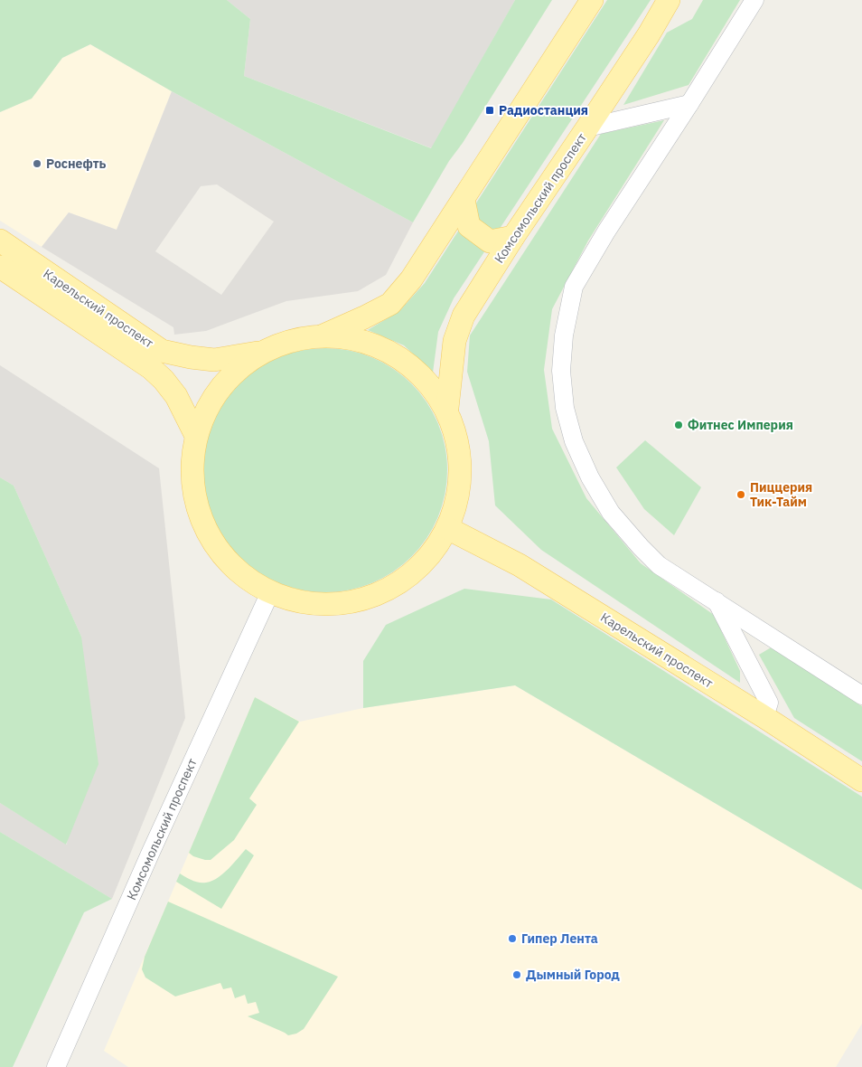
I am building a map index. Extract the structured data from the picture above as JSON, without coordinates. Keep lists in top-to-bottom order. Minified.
{"streets":{"main road":["Комсомольский проспект","Карельский проспект"]},"places":{"transit":["Радиостанция"],"other":["Роснефть","Фитнес Империя","Пиццерия Тик-Тайм","Гипер Лента","Дымный Город"]}}
